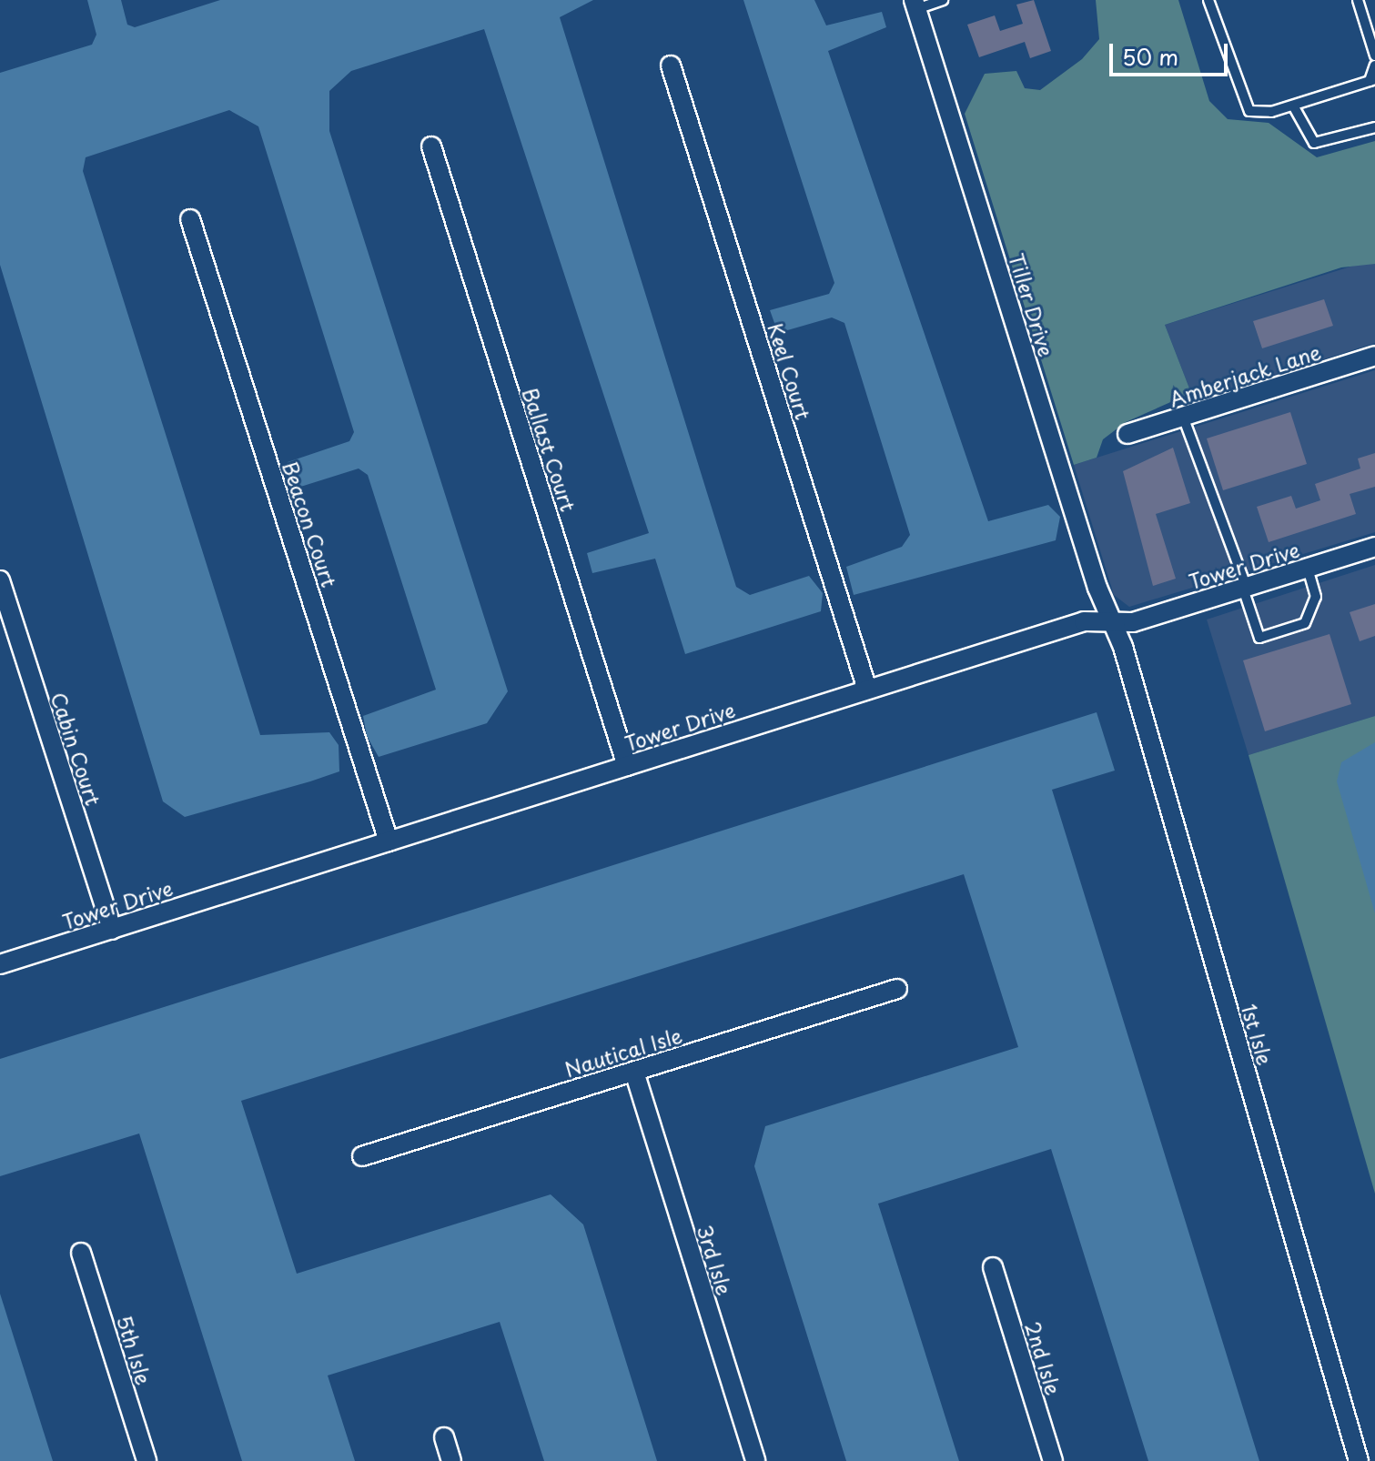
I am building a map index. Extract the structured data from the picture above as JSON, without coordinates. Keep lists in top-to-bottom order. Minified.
{"streets":{"street":["Tiller Drive","Keel Court","Amberjack Lane","Ballast Court","Beacon Court","Tower Drive","Cabin Court","1st Isle","Nautical Isle","3rd Isle","5th Isle","2nd Isle"]},"crossings":[["Tiller Drive","Tower Drive"],["Tiller Drive","1st Isle"],["Keel Court","Tower Drive"],["Ballast Court","Tower Drive"],["Beacon Court","Tower Drive"],["Tower Drive","Cabin Court"],["Tower Drive","1st Isle"],["Nautical Isle","3rd Isle"]],"scale_bar":"50 m"}
